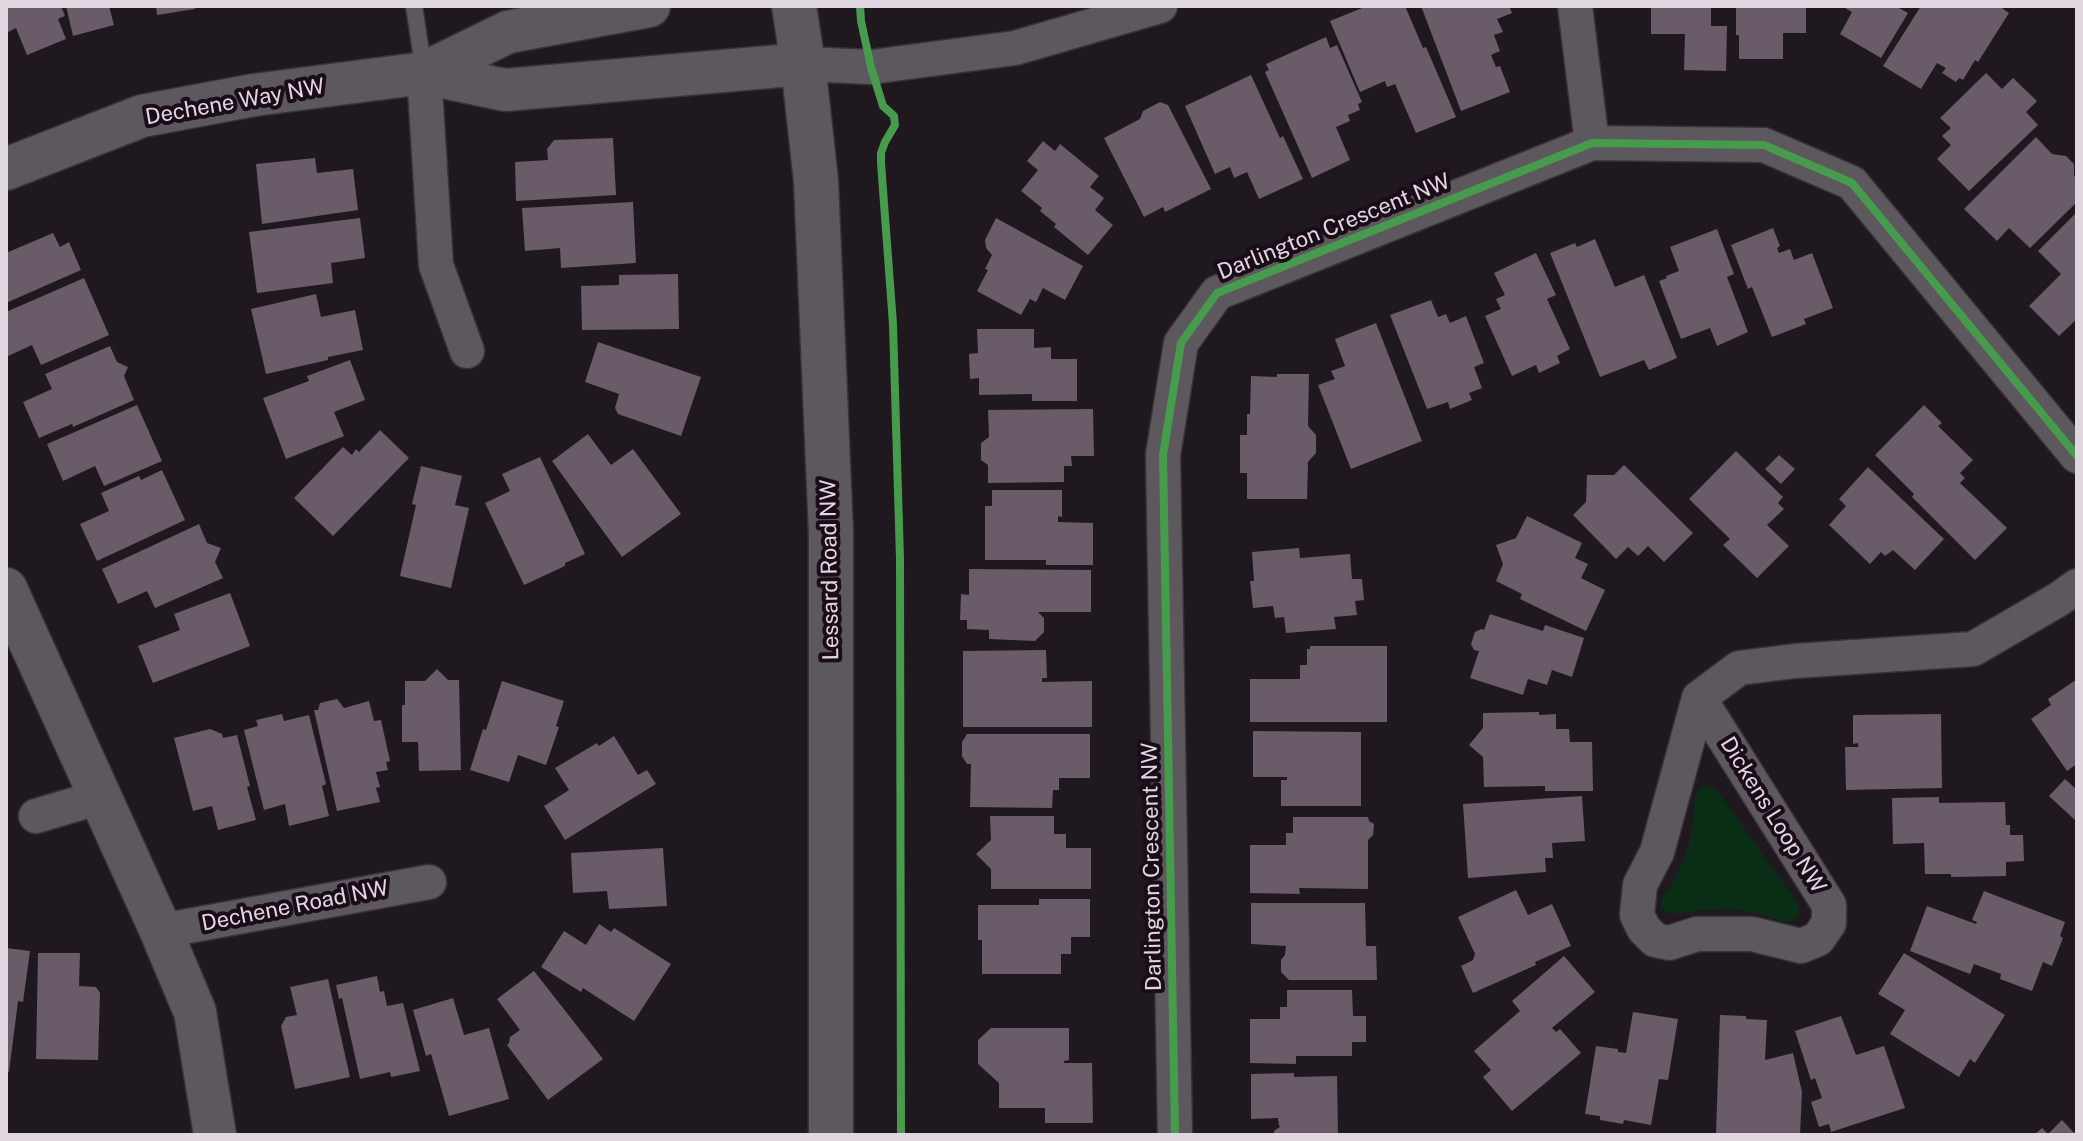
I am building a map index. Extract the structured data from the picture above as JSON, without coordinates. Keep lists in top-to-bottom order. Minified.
{"streets":{"main road":["Lessard Road NW"],"street":["Dechene Way NW","Darlington Crescent NW","Dickens Loop NW","Dechene Road NW"]},"crossings":[["Dechene Way NW","Lessard Road NW"]]}
